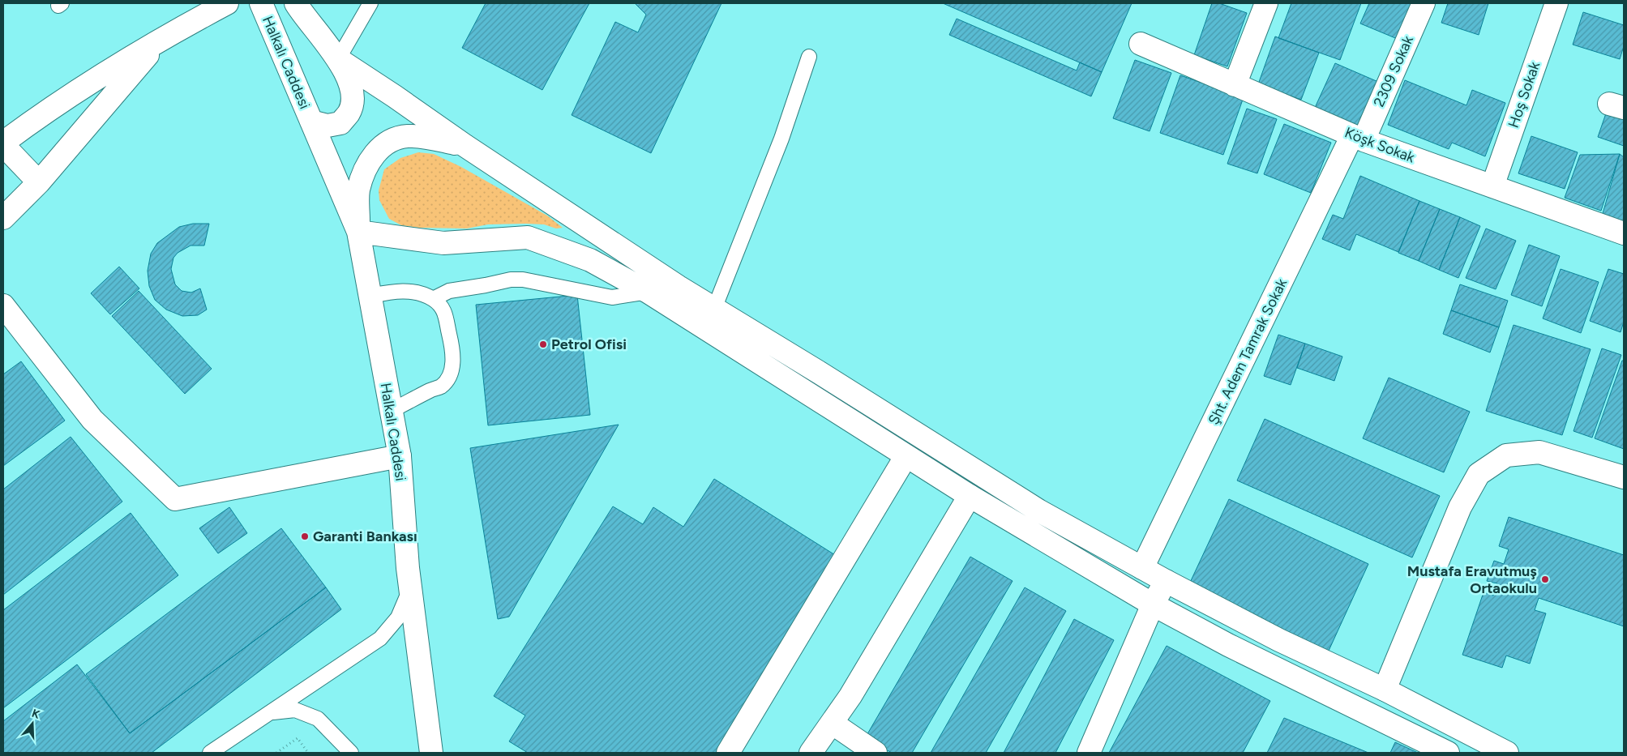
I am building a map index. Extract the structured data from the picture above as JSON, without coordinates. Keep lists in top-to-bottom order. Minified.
{"streets":{"street":["Halkalı Caddesi","2309 Sokak","Hoş Sokak","Köşk Sokak","Şht. Adem Tamrak Sokak"]},"crossings":[["2309 Sokak","Köşk Sokak"],["2309 Sokak","Şht. Adem Tamrak Sokak"],["Hoş Sokak","Köşk Sokak"],["Köşk Sokak","Şht. Adem Tamrak Sokak"]],"places":["Petrol Ofisi","Garanti Bankası","Mustafa Eravutmuş Ortaokulu"],"north":"top"}
